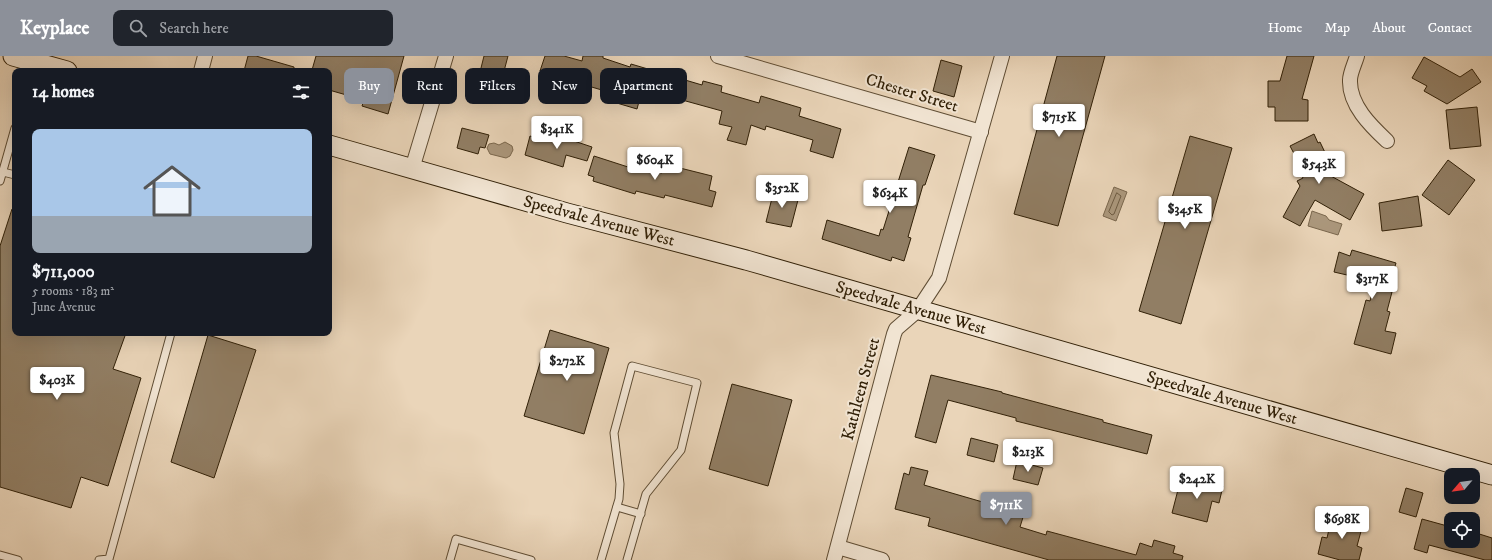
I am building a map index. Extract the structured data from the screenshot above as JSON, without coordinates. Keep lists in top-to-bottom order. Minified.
{"streets":{"main road":["Speedvale Avenue West"],"street":["Chester Street","Kathleen Street"]},"crossings":[["Chester Street","Kathleen Street"],["Speedvale Avenue West","Kathleen Street"]],"north":"bottom left","page":{"header":"Keyplace","search":"Search here","nav":["Home","Map","About","Contact"],"chip":["Buy","Rent","Filters","New","Apartment"],"heading":"14 homes","price":["$715K","$341K","$604K","$543K","$352K","$634K","$345K","$317K","$272K","$403K","$213K","$242K","$711K","$698K"],"list":[{"name":"$711,000","note":"5 rooms · 183 m² · June Avenue"}]}}
